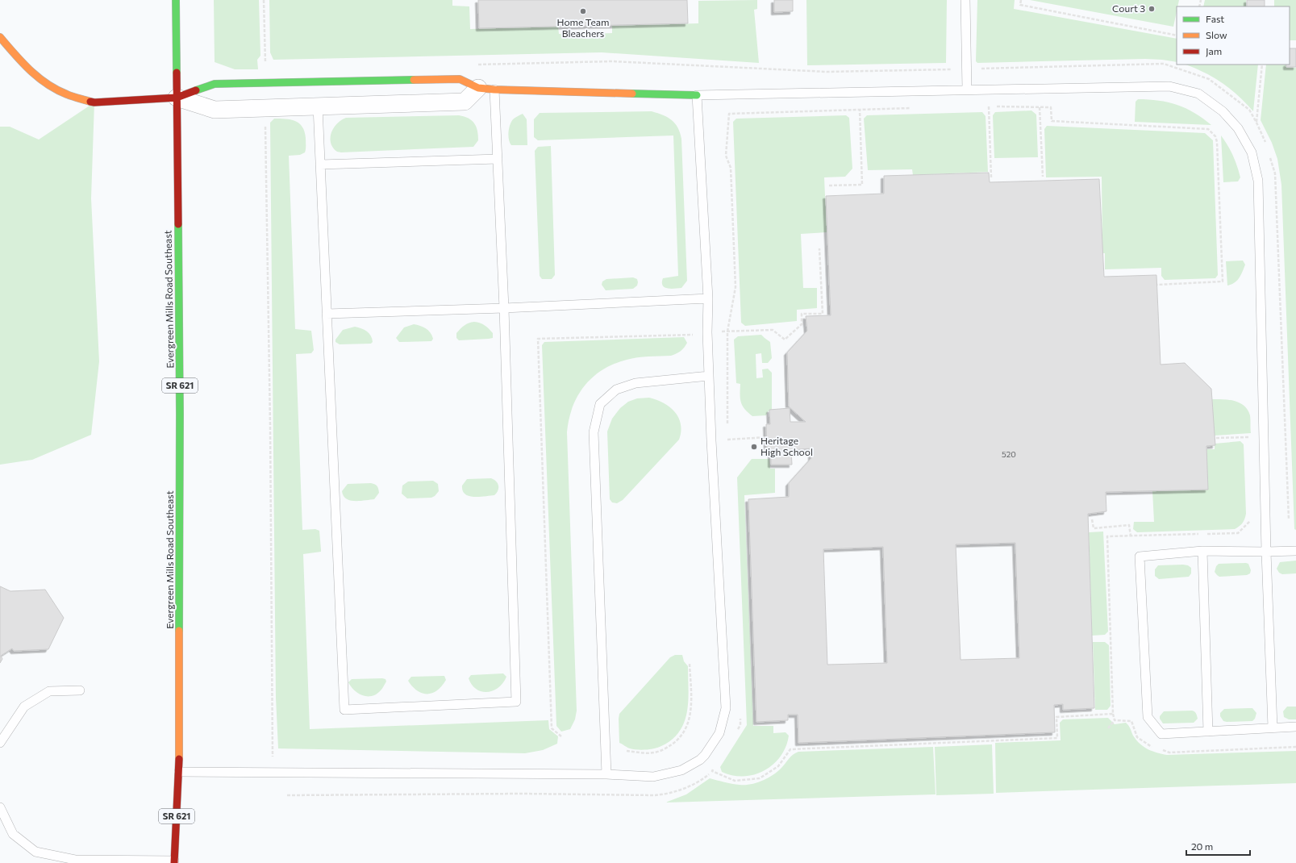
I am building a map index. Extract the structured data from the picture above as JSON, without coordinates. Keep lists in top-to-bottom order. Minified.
{"streets":{"main road":["Evergreen Mills Road Southeast","SR 621"]},"crossings":[["Evergreen Mills Road Southeast","SR 621"]],"places":["Court 3","Home Team Bleachers","Heritage High School"],"house_numbers":["520"],"legend":["Fast","Slow","Jam"],"scale_bar":"20 m"}
